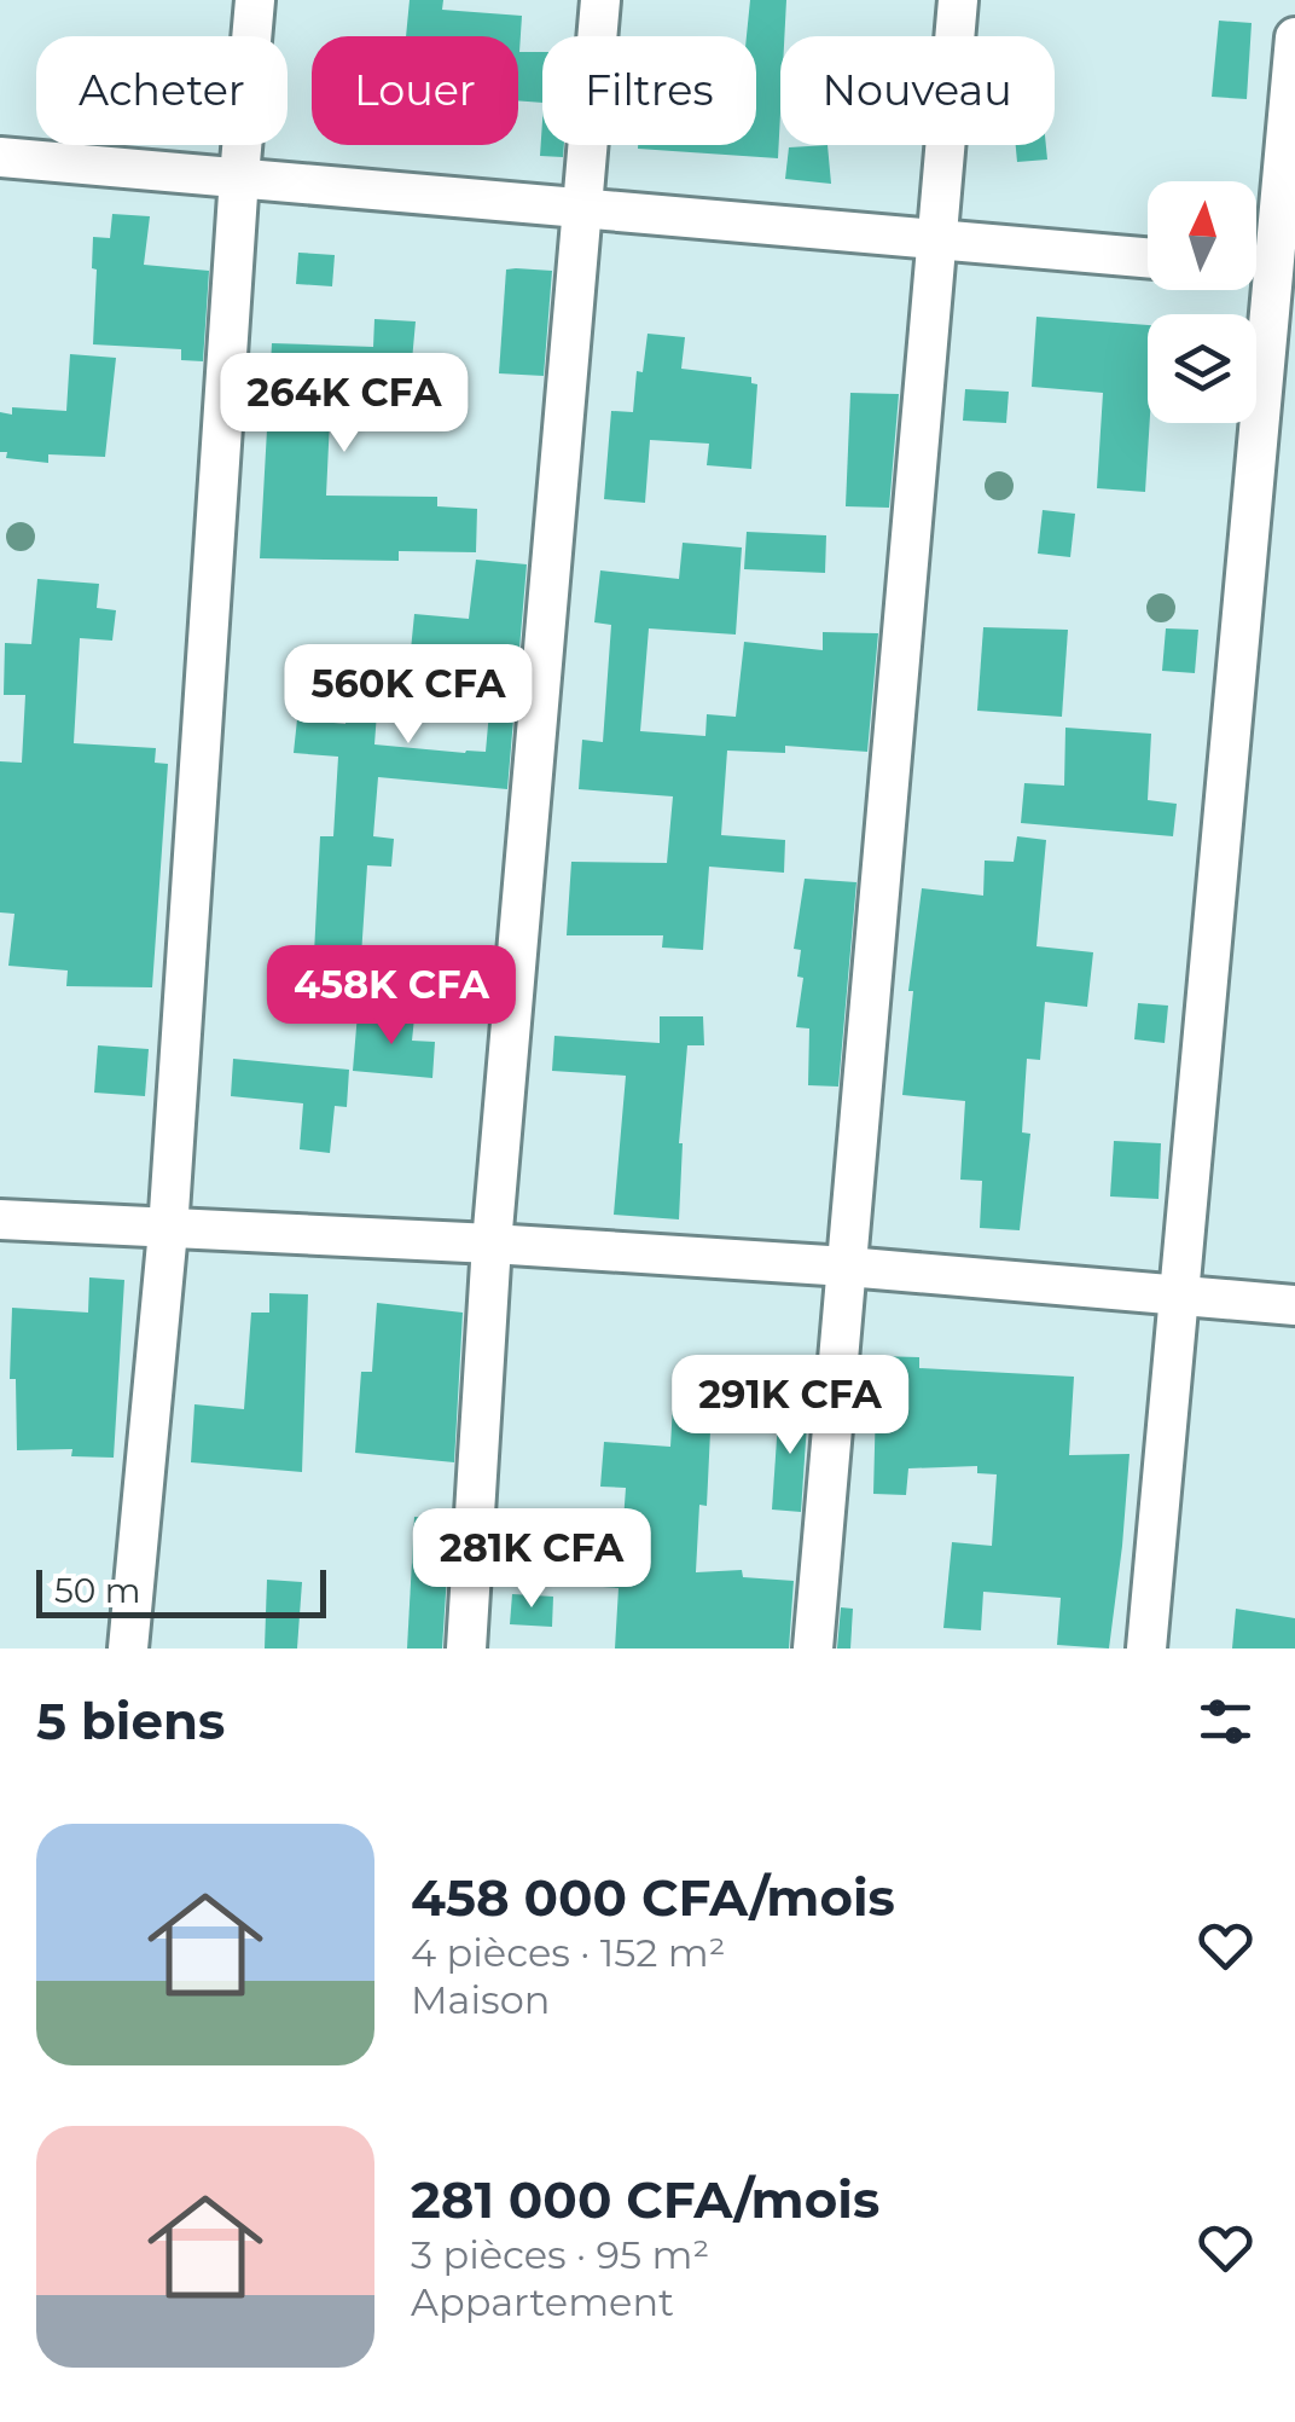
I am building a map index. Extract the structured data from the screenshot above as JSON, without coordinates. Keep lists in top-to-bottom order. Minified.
{"scale_bar":"50 m","north":"top","page":{"chip":["Acheter","Louer","Filtres","Nouveau"],"price":["264K CFA","560K CFA","458K CFA","291K CFA","281K CFA"],"scale":"50 m","heading":"5 biens","list":[{"name":"458 000 CFA/mois","note":"4 pièces · 152 m² · Maison"},{"name":"281 000 CFA/mois","note":"3 pièces · 95 m² · Appartement"}]}}
